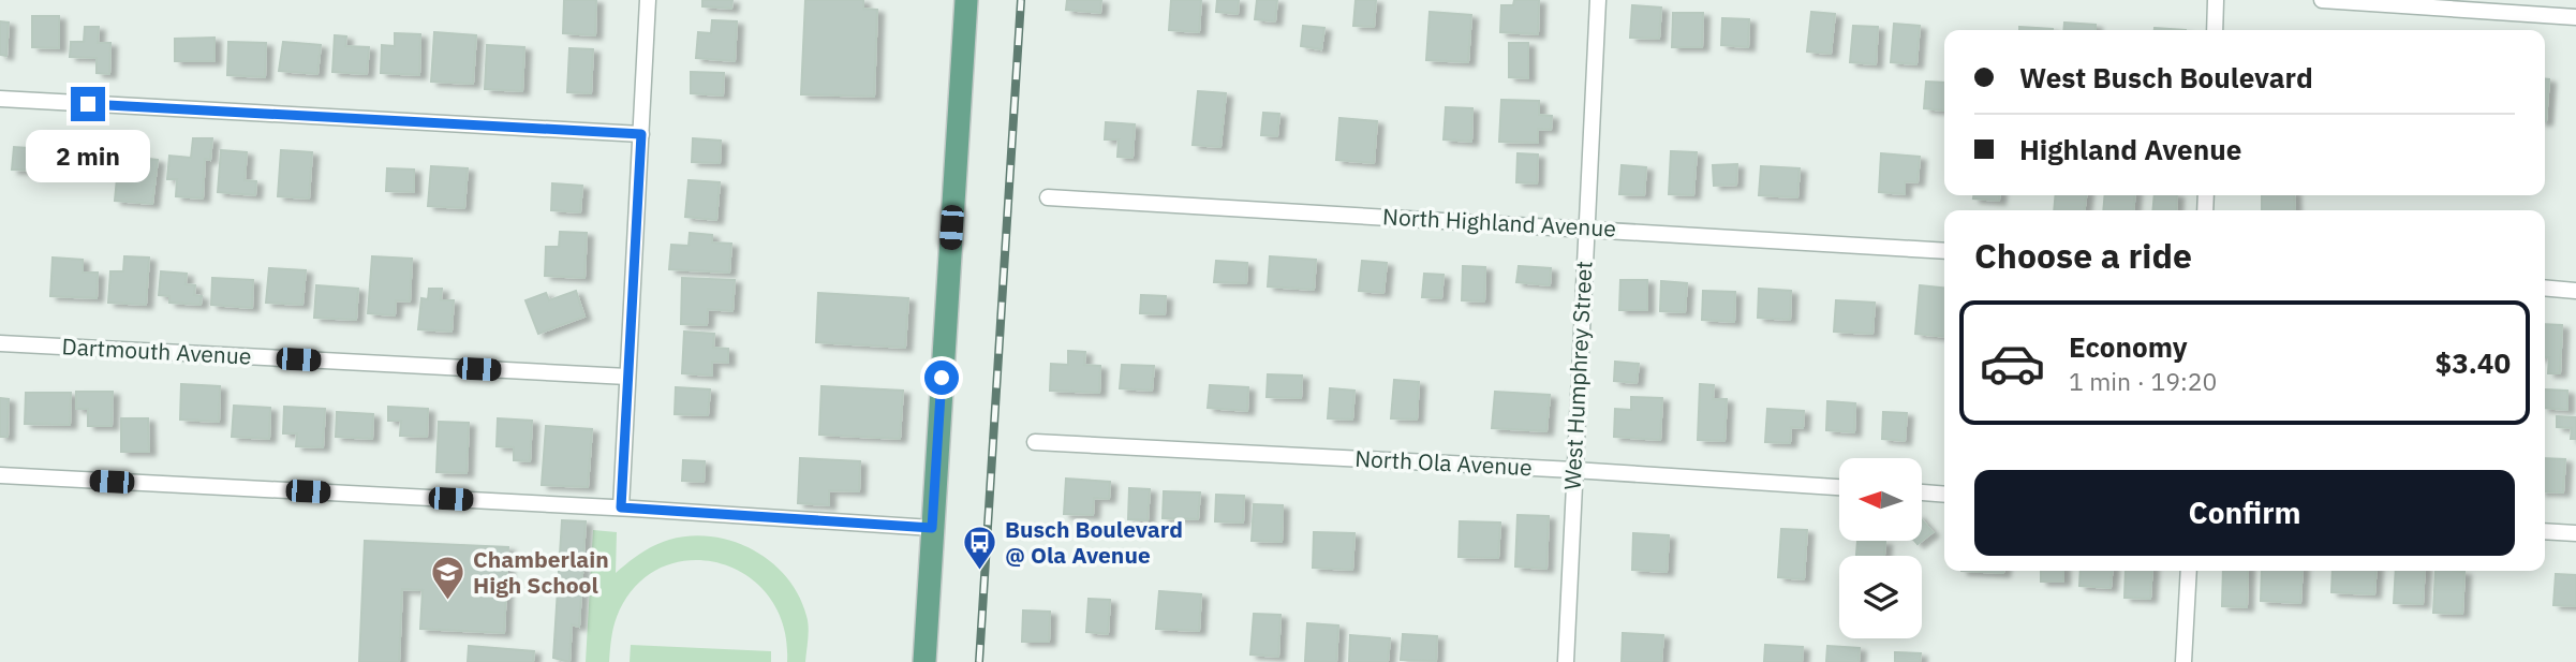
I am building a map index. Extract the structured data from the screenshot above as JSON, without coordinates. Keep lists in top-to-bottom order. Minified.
{"streets":{"street":["North Highland Avenue","Dartmouth Avenue","West Humphrey Street","North Ola Avenue"]},"crossings":[["North Highland Avenue","West Humphrey Street"],["West Humphrey Street","North Ola Avenue"]],"places":{"bus stop":["Busch Boulevard @ Ola Avenue"],"school or university":["Chamberlain High School"]},"north":"left","page":{"banner":["West Busch Boulevard","Highland Avenue"],"bubble":"2 min","heading":"Choose a ride","list":[{"name":"Economy","note":"1 min · 19:20","value":"$3.40"}],"buttons":"Confirm"}}
